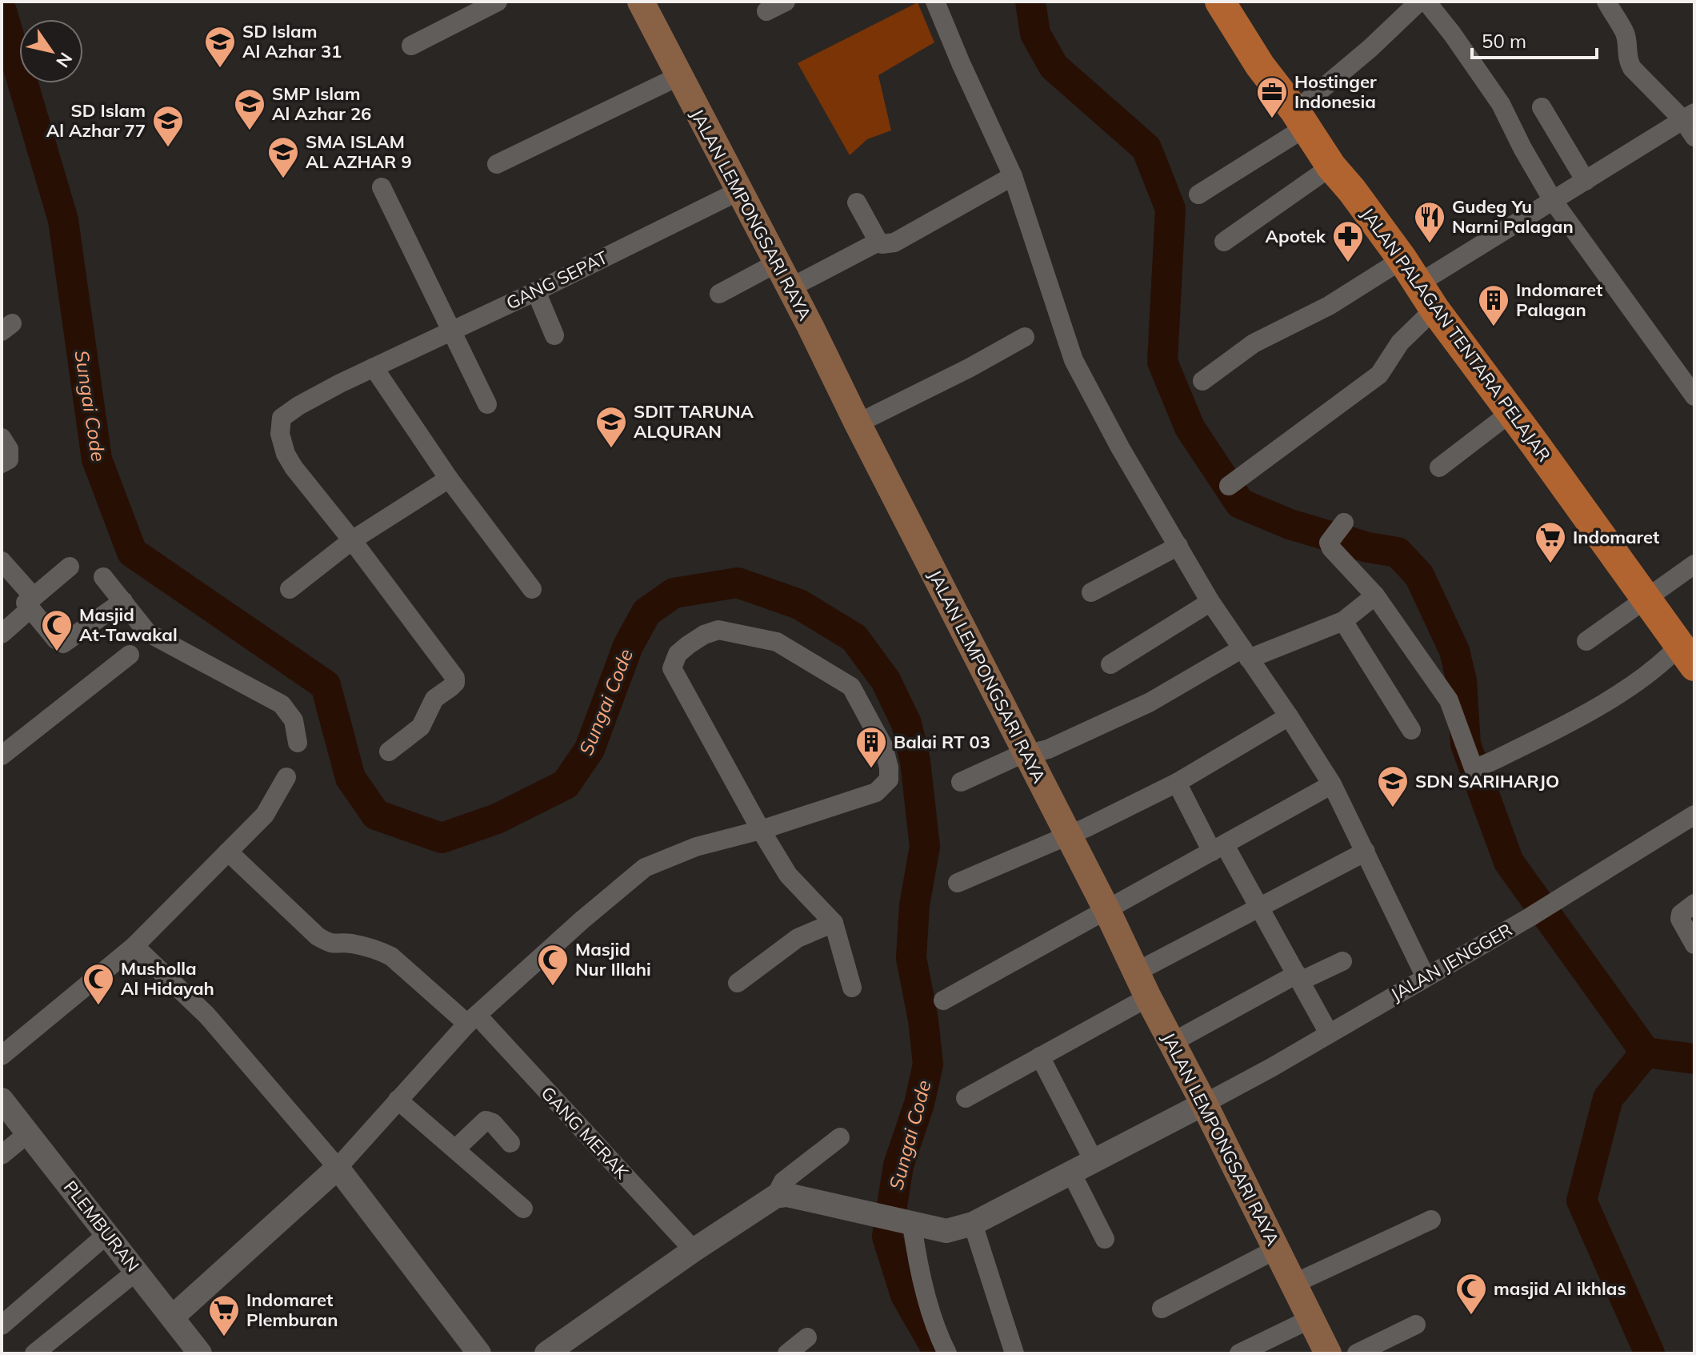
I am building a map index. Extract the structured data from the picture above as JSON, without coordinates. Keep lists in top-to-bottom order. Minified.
{"streets":{"main road":["JALAN LEMPONGSARI RAYA","JALAN PALAGAN TENTARA PELAJAR"],"street":["GANG SEPAT","JALAN JENGGER","GANG MERAK","PLEMBURAN"]},"crossings":[["JALAN LEMPONGSARI RAYA","GANG SEPAT"],["JALAN LEMPONGSARI RAYA","JALAN JENGGER"]],"water":["Sungai Code"],"places":{"school or university":["SD Islam Al Azhar 31","SMP Islam Al Azhar 26","SD Islam Al Azhar 77","SMA ISLAM AL AZHAR 9","SDIT TARUNA ALQURAN","SDN SARIHARJO"],"office":["Hostinger Indonesia"],"restaurant":["Gudeg Yu Narni Palagan"],"pharmacy":["Apotek"],"building":["Indomaret Palagan","Balai RT 03"],"supermarket":["Indomaret","Indomaret Plemburan"],"mosque":["Masjid At-Tawakal","Masjid Nur Illahi","Musholla Al Hidayah","masjid Al ikhlas"]},"scale_bar":"50 m","north":"bottom right"}
